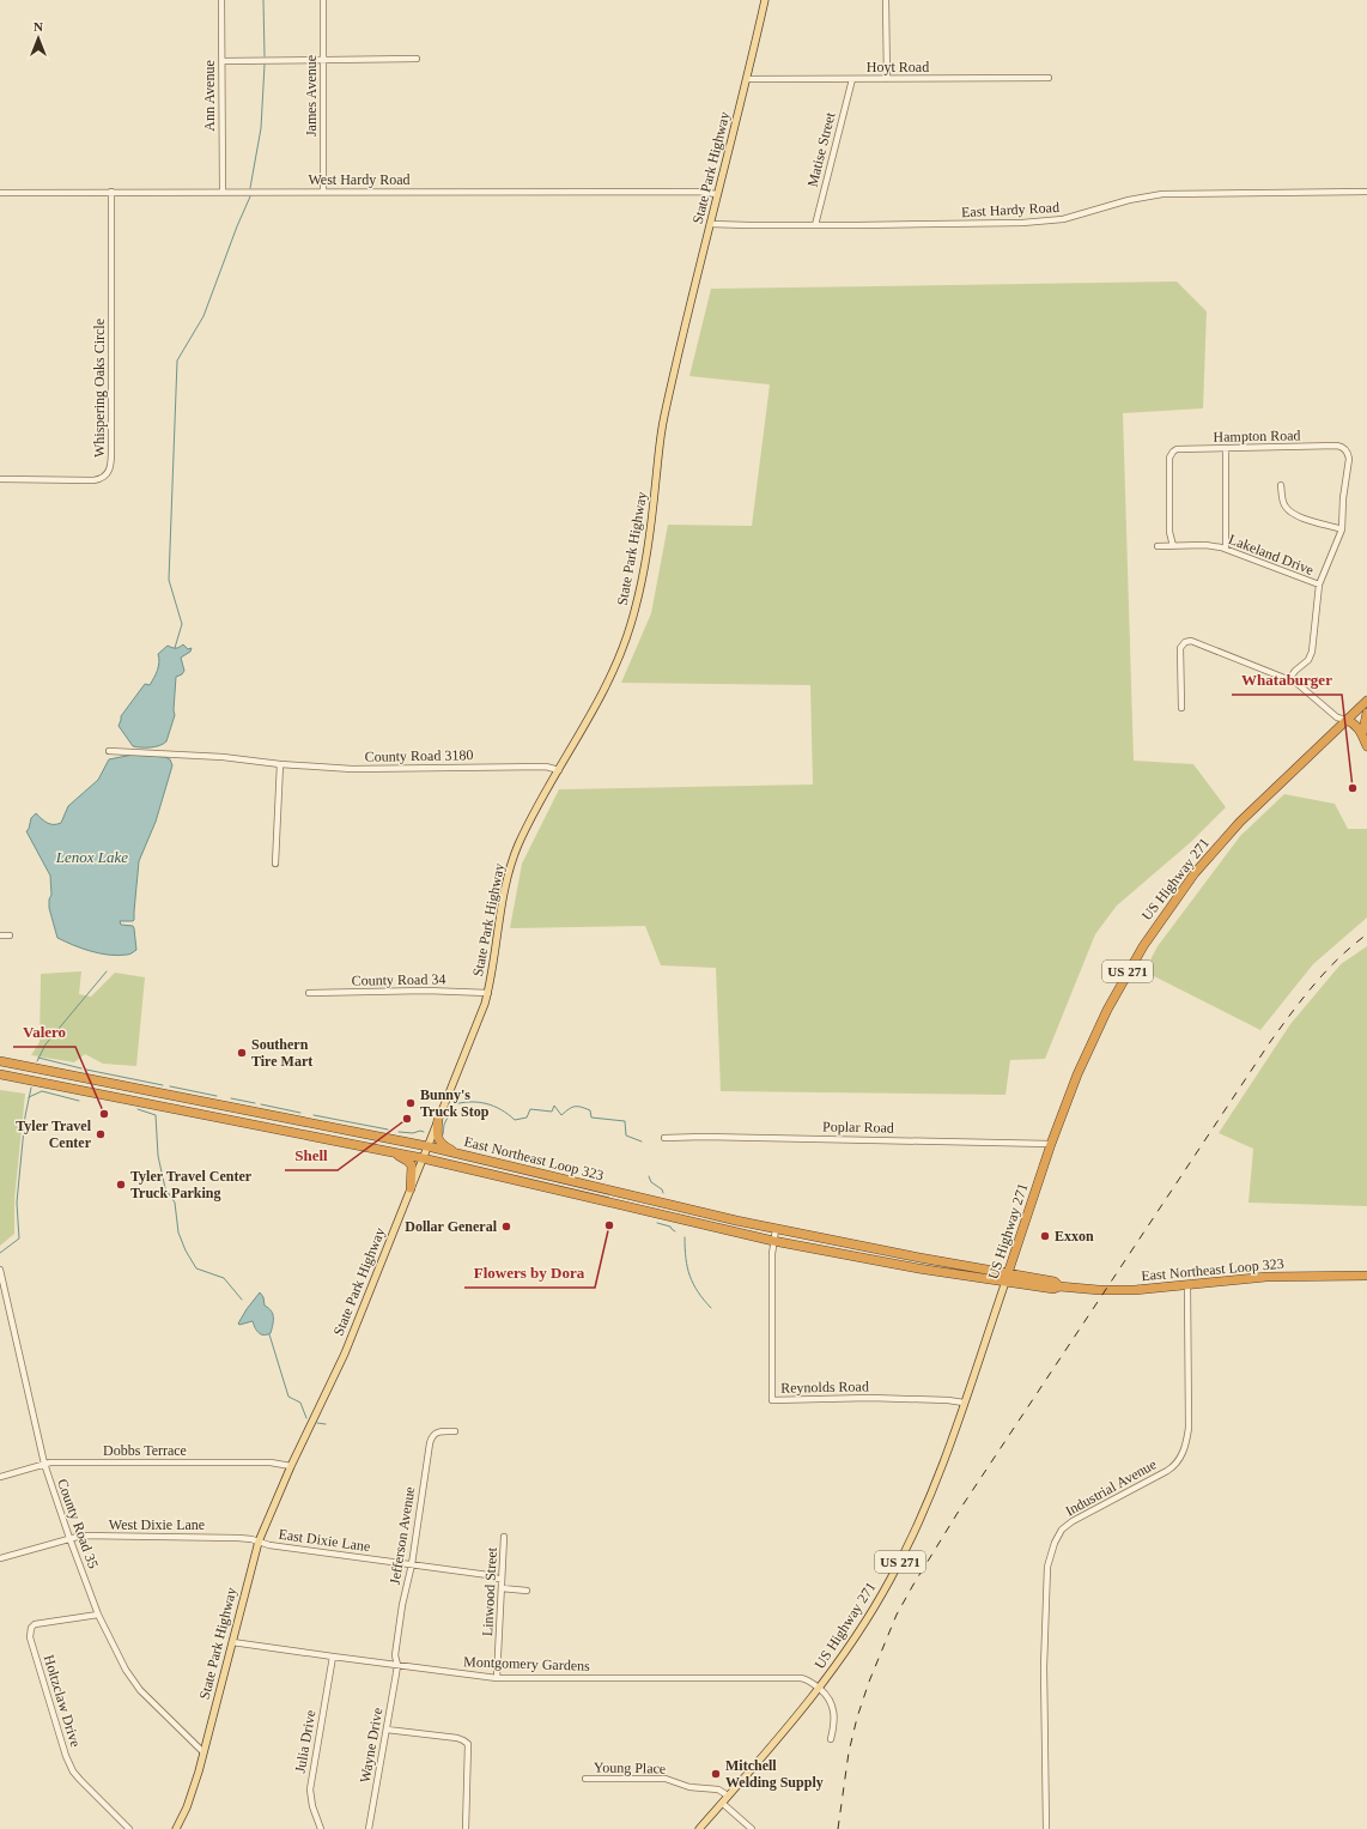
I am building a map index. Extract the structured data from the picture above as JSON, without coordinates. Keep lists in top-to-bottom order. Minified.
{"streets":{"highway":["US Highway 271","US 271","East Northeast Loop 323"],"main road":["State Park Highway"],"street":["Hoyt Road","Ann Avenue","James Avenue","Matise Street","West Hardy Road","East Hardy Road","Whispering Oaks Circle","Hampton Road","Lakeland Drive","County Road 3180","County Road 34","Poplar Road","Reynolds Road","Dobbs Terrace","Industrial Avenue","County Road 35","West Dixie Lane","Jefferson Avenue","East Dixie Lane","Linwood Street","Montgomery Gardens","Holtzclaw Drive","Julia Drive","Wayne Drive","Young Place"]},"crossings":[["Hoyt Road","Matise Street"],["Hoyt Road","State Park Highway"],["Ann Avenue","West Hardy Road"],["James Avenue","West Hardy Road"],["Matise Street","East Hardy Road"],["State Park Highway","West Hardy Road"],["State Park Highway","East Hardy Road"],["State Park Highway","County Road 3180"],["State Park Highway","County Road 34"],["State Park Highway","East Northeast Loop 323"],["State Park Highway","Dobbs Terrace"],["State Park Highway","County Road 35"],["State Park Highway","West Dixie Lane"],["State Park Highway","East Dixie Lane"],["State Park Highway","Montgomery Gardens"],["West Hardy Road","Whispering Oaks Circle"],["Hampton Road","Lakeland Drive"],["US Highway 271","US 271"],["US Highway 271","Poplar Road"],["US Highway 271","East Northeast Loop 323"],["US Highway 271","Reynolds Road"],["US Highway 271","Montgomery Gardens"],["US Highway 271","Young Place"],["East Northeast Loop 323","Reynolds Road"],["East Northeast Loop 323","Industrial Avenue"],["Dobbs Terrace","County Road 35"],["County Road 35","West Dixie Lane"],["County Road 35","Holtzclaw Drive"],["West Dixie Lane","East Dixie Lane"],["Jefferson Avenue","East Dixie Lane"],["Jefferson Avenue","Montgomery Gardens"],["Jefferson Avenue","Wayne Drive"],["East Dixie Lane","Linwood Street"],["Linwood Street","Montgomery Gardens"],["Montgomery Gardens","Julia Drive"],["Montgomery Gardens","Wayne Drive"]],"water":["Lenox Lake"],"places":["Whataburger","Southern Tire Mart","Bunny's Truck Stop","Valero","Shell","Tyler Travel Center","Tyler Travel Center Truck Parking","Flowers by Dora","Dollar General","Exxon","Mitchell Welding Supply"],"north":"top"}
